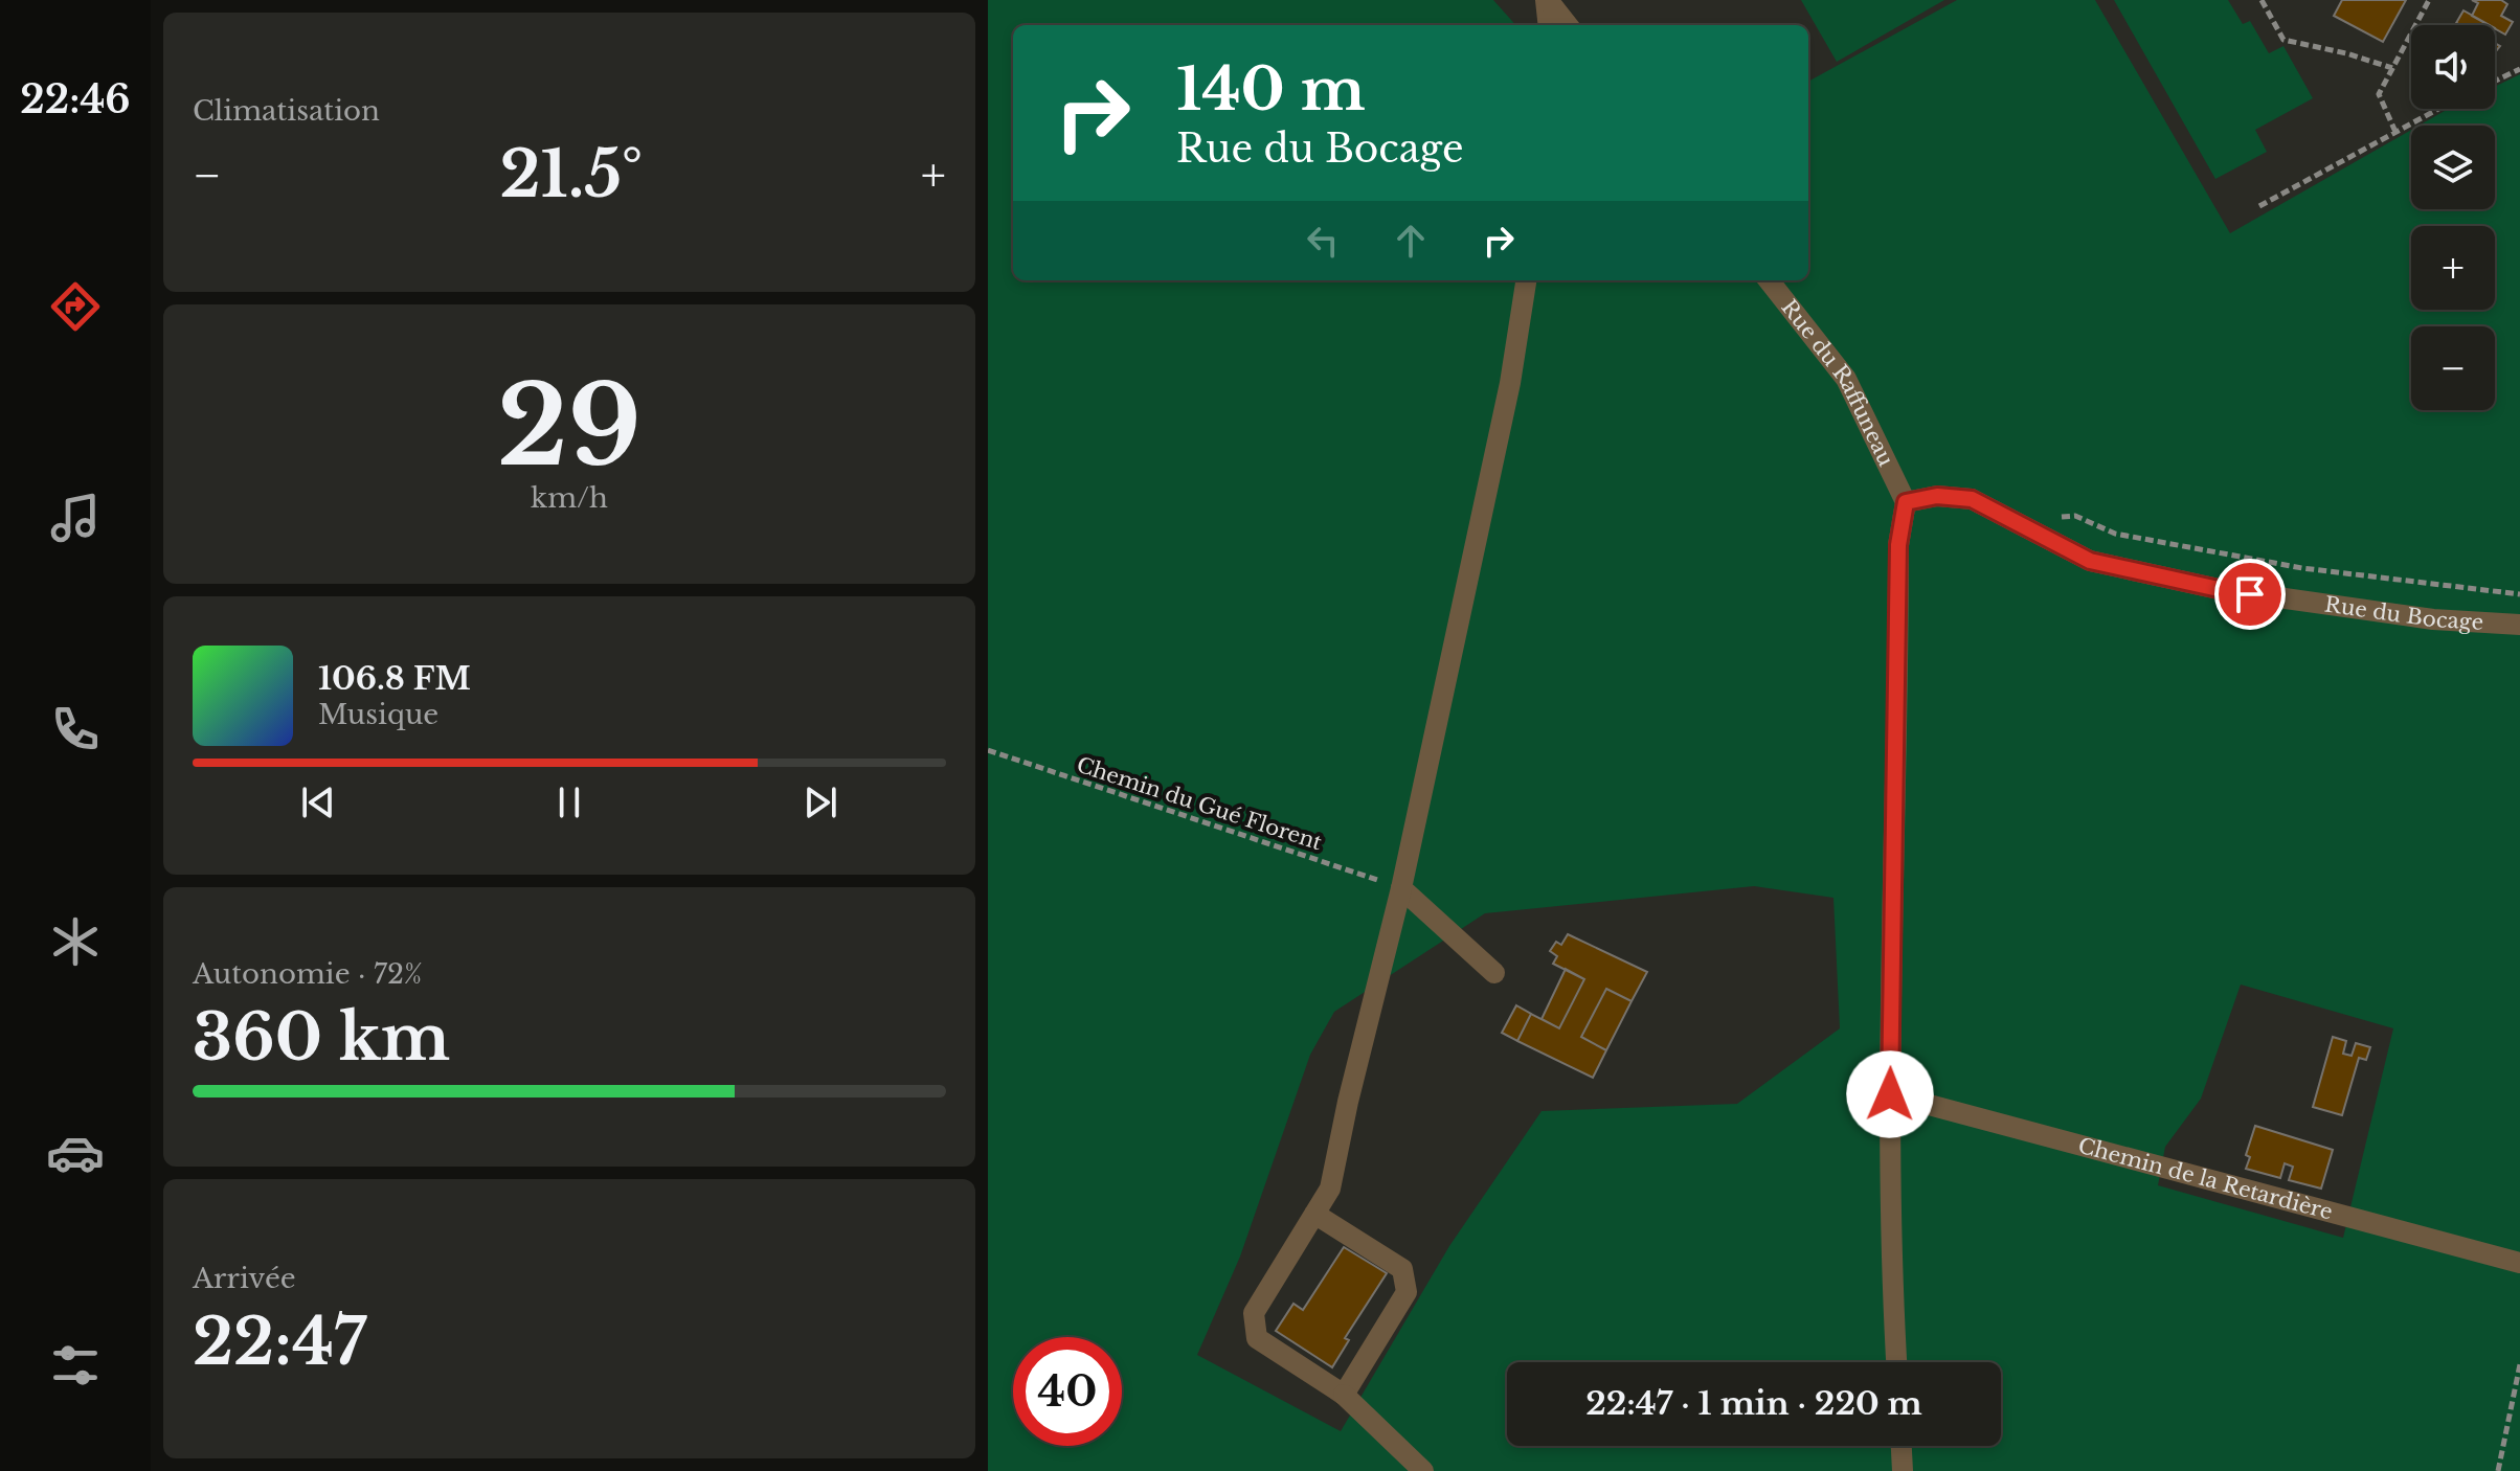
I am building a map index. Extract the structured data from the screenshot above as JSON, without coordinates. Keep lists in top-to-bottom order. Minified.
{"streets":{"street":["Rue du Raffuneau","Rue du Bocage","Chemin de la Retardière"],"path":["Chemin du Gué Florent"]},"crossings":[["Rue du Raffuneau","Rue du Bocage"]],"page":{"tabs":"22:46","tile":["Climatisation",["29","km/h"],["Autonomie · 72%","360 km"],["Arrivée","22:47"]],"map_buttons":["+","−"],"turn":["140 m","Rue du Bocage"],"heat":["−","21.5°","+"],"song":["106.8 FM","Musique"],"limit":"40","trip":"22:47 · 1 min · 220 m"}}
